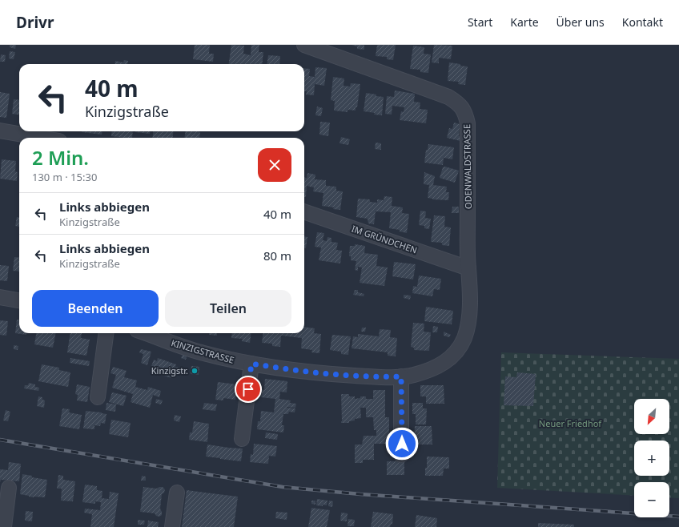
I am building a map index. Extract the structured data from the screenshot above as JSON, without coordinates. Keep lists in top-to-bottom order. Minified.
{"streets":{"street":["ODENWALDSTRASSE","IM GRÜNDCHEN","KINZIGSTRASSE"]},"crossings":[["ODENWALDSTRASSE","IM GRÜNDCHEN"],["ODENWALDSTRASSE","KINZIGSTRASSE"]],"parks":["Neuer Friedhof"],"places":["Kinzigstr."],"north":"bottom left","page":{"header":"Drivr","nav":["Start","Karte","Über uns","Kontakt"],"turn":["40 m","Kinzigstraße"],"heading":["2 Min.","130 m · 15:30"],"list":[{"name":"Links abbiegen","note":"Kinzigstraße","value":"40 m"},{"name":"Links abbiegen","note":"Kinzigstraße","value":"80 m"}],"buttons":["Beenden","Teilen"],"map_buttons":["+","−"]}}
